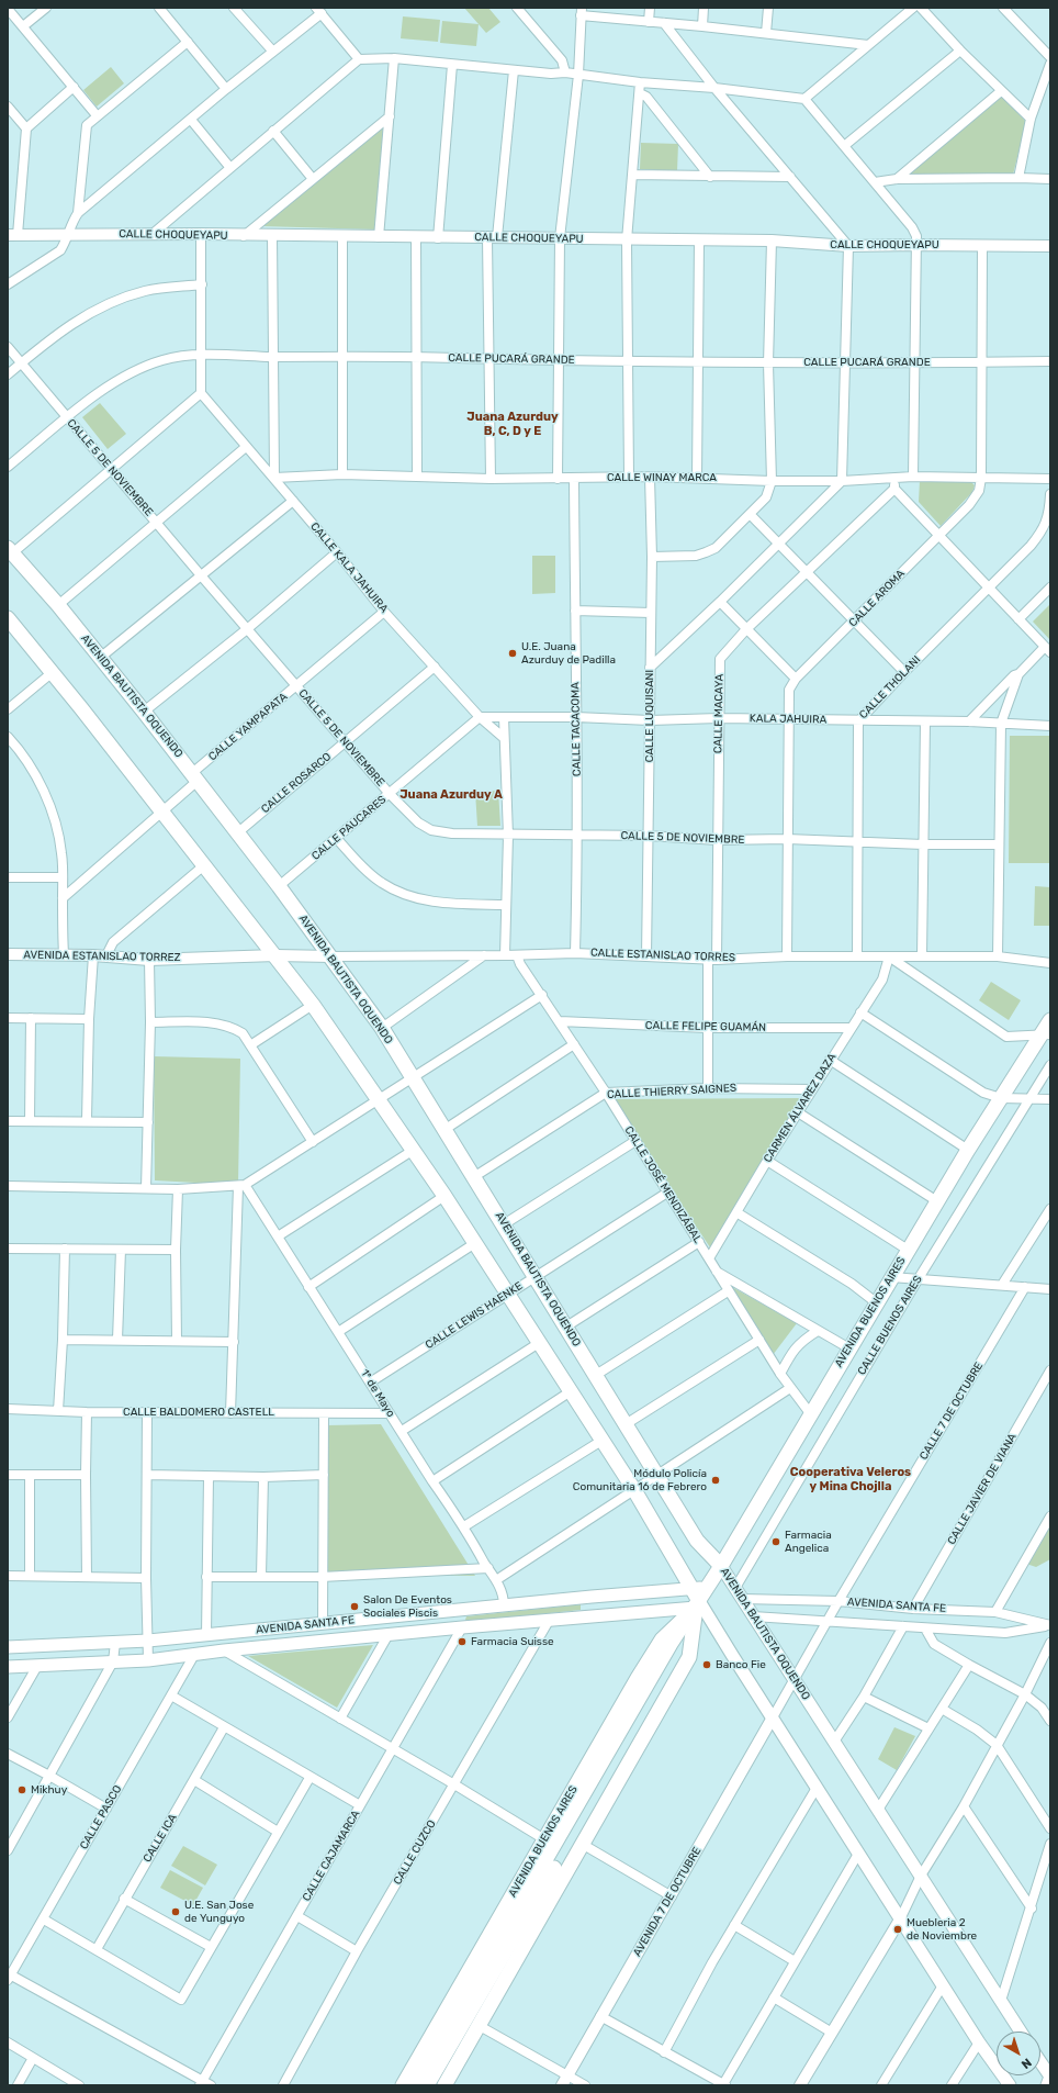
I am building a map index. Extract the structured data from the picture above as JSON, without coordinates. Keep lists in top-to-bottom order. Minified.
{"streets":{"main road":["AVENIDA BAUTISTA OQUENDO","AVENIDA BUENOS AIRES","AVENIDA SANTA FE"],"street":["CALLE CHOQUEYAPU","CALLE PUCARÁ GRANDE","CALLE 5 DE NOVIEMBRE","CALLE WINAY MARCA","CALLE KALA JAHUIRA","CALLE AROMA","CALLE THOLANI","CALLE MACAYA","CALLE LUQUISANI","KALA JAHUIRA","CALLE YAMPAPATA","CALLE TACACOMA","CALLE ROSARCO","CALLE PAUCARES","CALLE ESTANISLAO TORRES","AVENIDA ESTANISLAO TORREZ","CALLE FELIPE GUAMÁN","CALLE THIERRY SAIGNES","CARMEN ÁLVAREZ DAZA","CALLE JOSÉ MENDIZÁBAL","CALLE LEWIS HAENKE","CALLE BUENOS AIRES","1º de Mayo","CALLE 7 DE OCTUBRE","CALLE BALDOMERO CASTELL","CALLE JAVIER DE VIANA","CALLE PASCO","CALLE ICA","CALLE CUZCO","CALLE CAJAMARCA","AVENIDA 7 DE OCTUBRE"]},"crossings":[["CALLE CHOQUEYAPU","CALLE AROMA"],["CALLE PUCARÁ GRANDE","CALLE 5 DE NOVIEMBRE"],["CALLE PUCARÁ GRANDE","CALLE AROMA"],["CALLE 5 DE NOVIEMBRE","CALLE AROMA"],["CALLE 5 DE NOVIEMBRE","CALLE THOLANI"],["CALLE 5 DE NOVIEMBRE","CALLE MACAYA"],["CALLE 5 DE NOVIEMBRE","CALLE LUQUISANI"],["CALLE 5 DE NOVIEMBRE","CALLE YAMPAPATA"],["CALLE 5 DE NOVIEMBRE","CALLE TACACOMA"],["CALLE 5 DE NOVIEMBRE","CALLE ROSARCO"],["CALLE 5 DE NOVIEMBRE","CALLE PAUCARES"],["CALLE WINAY MARCA","CALLE KALA JAHUIRA"],["CALLE WINAY MARCA","CALLE AROMA"],["CALLE WINAY MARCA","CALLE LUQUISANI"],["CALLE WINAY MARCA","CALLE TACACOMA"],["CALLE KALA JAHUIRA","KALA JAHUIRA"],["CALLE KALA JAHUIRA","CALLE YAMPAPATA"],["CALLE KALA JAHUIRA","CALLE ROSARCO"],["CALLE KALA JAHUIRA","CALLE PAUCARES"],["CALLE AROMA","KALA JAHUIRA"],["CALLE AROMA","CALLE ESTANISLAO TORRES"],["CALLE THOLANI","KALA JAHUIRA"],["CALLE THOLANI","CALLE ESTANISLAO TORRES"],["AVENIDA BAUTISTA OQUENDO","CALLE YAMPAPATA"],["AVENIDA BAUTISTA OQUENDO","CALLE ROSARCO"],["AVENIDA BAUTISTA OQUENDO","CALLE PAUCARES"],["AVENIDA BAUTISTA OQUENDO","CALLE ESTANISLAO TORRES"],["AVENIDA BAUTISTA OQUENDO","CALLE THIERRY SAIGNES"],["AVENIDA BAUTISTA OQUENDO","AVENIDA BUENOS AIRES"],["AVENIDA BAUTISTA OQUENDO","CALLE LEWIS HAENKE"],["AVENIDA BAUTISTA OQUENDO","CALLE BUENOS AIRES"],["AVENIDA BAUTISTA OQUENDO","CALLE 7 DE OCTUBRE"],["AVENIDA BAUTISTA OQUENDO","AVENIDA SANTA FE"],["CALLE MACAYA","KALA JAHUIRA"],["CALLE MACAYA","CALLE ESTANISLAO TORRES"],["CALLE MACAYA","CALLE FELIPE GUAMÁN"],["CALLE MACAYA","CALLE THIERRY SAIGNES"],["CALLE LUQUISANI","KALA JAHUIRA"],["CALLE LUQUISANI","CALLE ESTANISLAO TORRES"],["KALA JAHUIRA","CALLE TACACOMA"],["KALA JAHUIRA","CALLE PAUCARES"],["CALLE TACACOMA","CALLE ESTANISLAO TORRES"],["CALLE ESTANISLAO TORRES","AVENIDA ESTANISLAO TORREZ"],["CALLE ESTANISLAO TORRES","CARMEN ÁLVAREZ DAZA"],["CALLE ESTANISLAO TORRES","CALLE JOSÉ MENDIZÁBAL"],["CALLE FELIPE GUAMÁN","CARMEN ÁLVAREZ DAZA"],["CALLE FELIPE GUAMÁN","CALLE JOSÉ MENDIZÁBAL"],["CALLE THIERRY SAIGNES","CARMEN ÁLVAREZ DAZA"],["CALLE THIERRY SAIGNES","CALLE JOSÉ MENDIZÁBAL"],["CARMEN ÁLVAREZ DAZA","CALLE JOSÉ MENDIZÁBAL"],["CALLE JOSÉ MENDIZÁBAL","AVENIDA BUENOS AIRES"],["CALLE JOSÉ MENDIZÁBAL","CALLE LEWIS HAENKE"],["AVENIDA BUENOS AIRES","AVENIDA SANTA FE"],["CALLE LEWIS HAENKE","1º de Mayo"],["1º de Mayo","CALLE BALDOMERO CASTELL"],["1º de Mayo","AVENIDA SANTA FE"],["CALLE 7 DE OCTUBRE","AVENIDA SANTA FE"],["CALLE 7 DE OCTUBRE","AVENIDA 7 DE OCTUBRE"],["CALLE JAVIER DE VIANA","AVENIDA SANTA FE"],["AVENIDA SANTA FE","CALLE PASCO"],["AVENIDA SANTA FE","CALLE CUZCO"],["AVENIDA SANTA FE","CALLE CAJAMARCA"]],"districts":["Juana Azurduy B, C, D y E","Juana Azurduy A","Cooperativa Veleros y Mina Chojlla"],"places":["U.E. Juana Azurduy de Padilla","Módulo Policía Comunitaria 16 de Febrero","Farmacia Angelica","Salon De Eventos Sociales Piscis","Farmacia Suisse","Banco Fie","Mikhuy","U.E. San Jose de Yunguyo","Muebleria 2 de Noviembre"],"north":"bottom right"}
